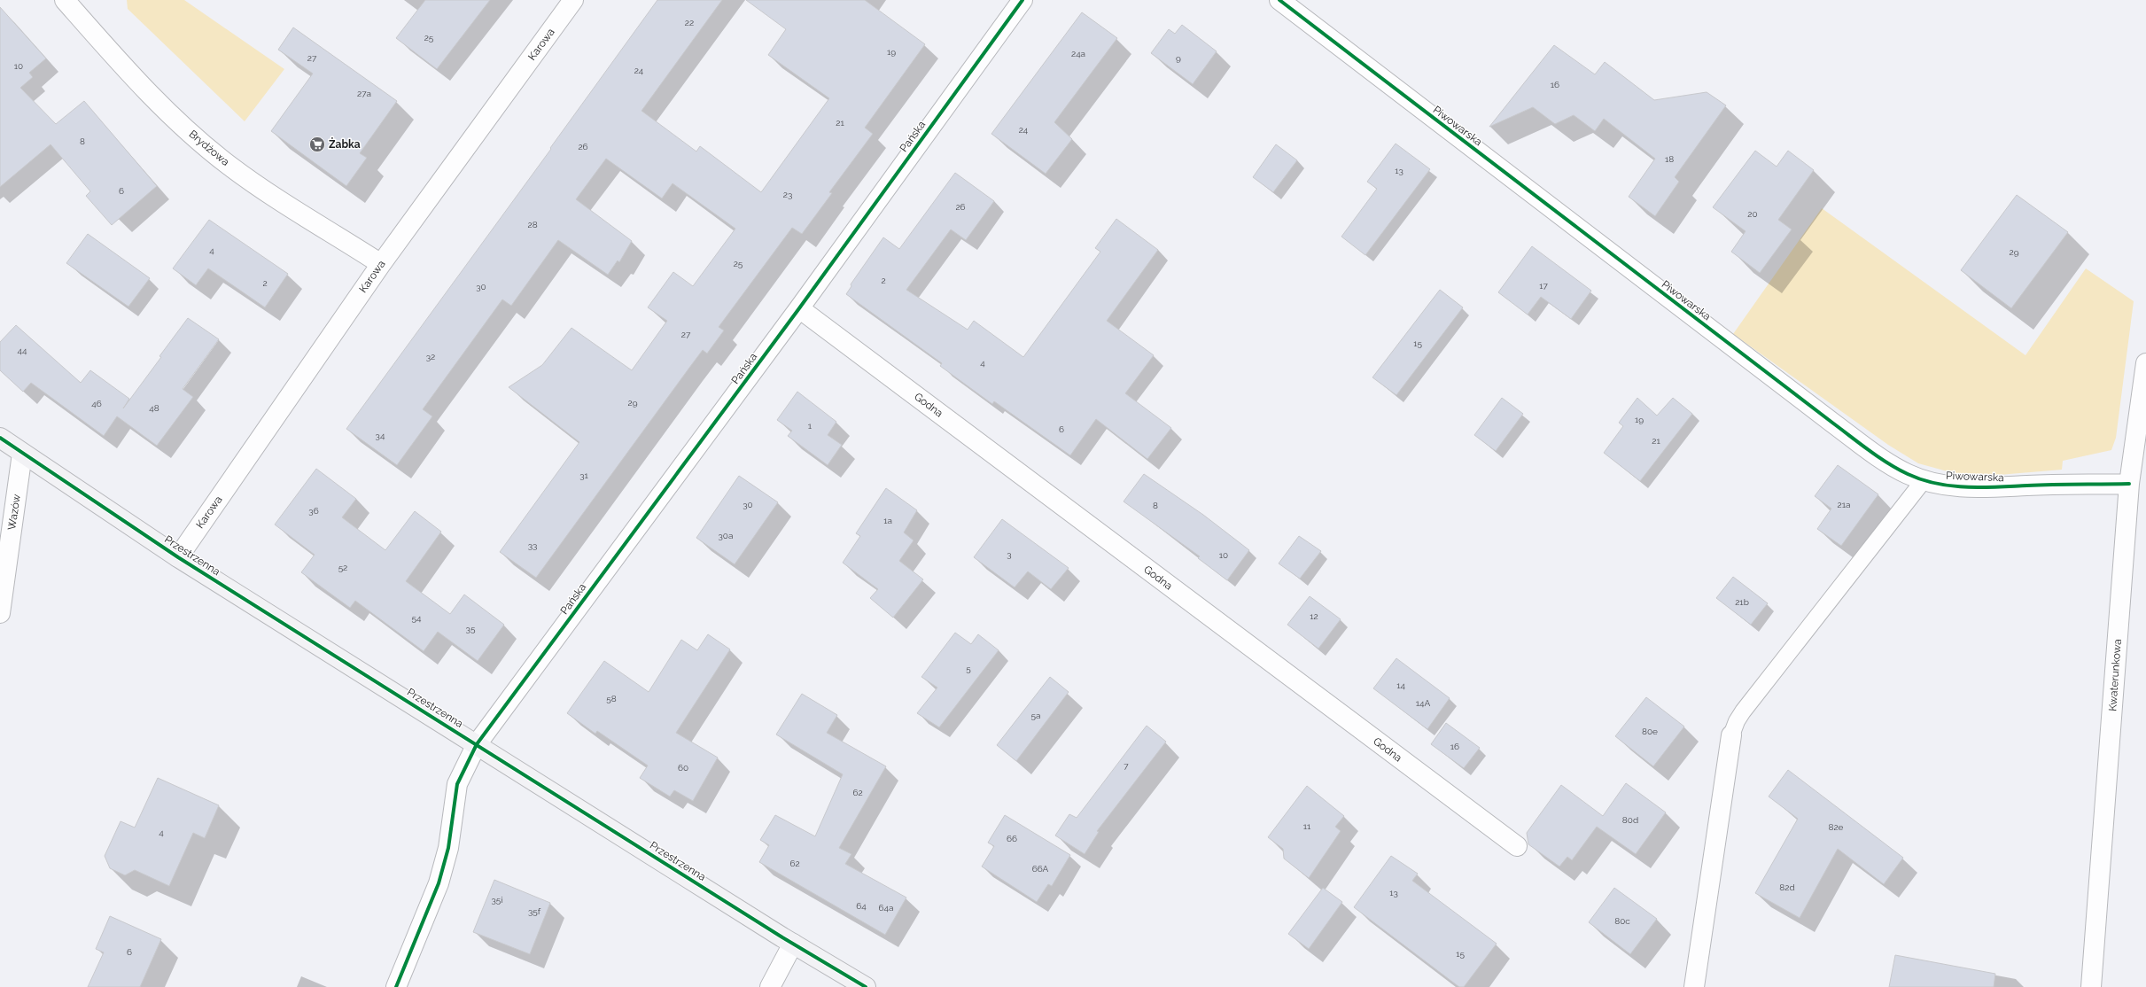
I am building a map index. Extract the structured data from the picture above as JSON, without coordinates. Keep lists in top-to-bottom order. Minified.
{"streets":{"street":["Karowa","Piwowarska","Pańska","Brydżowa","Godna","Wazów","Przestrzenna","Kwaterunkowa"]},"crossings":[["Karowa","Brydżowa"],["Karowa","Przestrzenna"],["Piwowarska","Kwaterunkowa"],["Pańska","Godna"],["Pańska","Przestrzenna"],["Wazów","Przestrzenna"]],"places":{"supermarket":["Żabka"]},"house_numbers":["22","25","19","24a","27","9","10","24","16","27a","21","24","8","26","18","13","6","23","26","20","28","4","29","25","2","2","17","30","27","15","44","32","4","29","46","48","19","1","6","34","21","31","30","21a","8","36","1a","30a","33","3","10","52","21b","12","54","35","5","14","58","14A","5a","80e","16","7","60","62","80d","11","82e","4","66","62","66A","82d","13","35i","64","64a","35f","80c","6","15"]}
